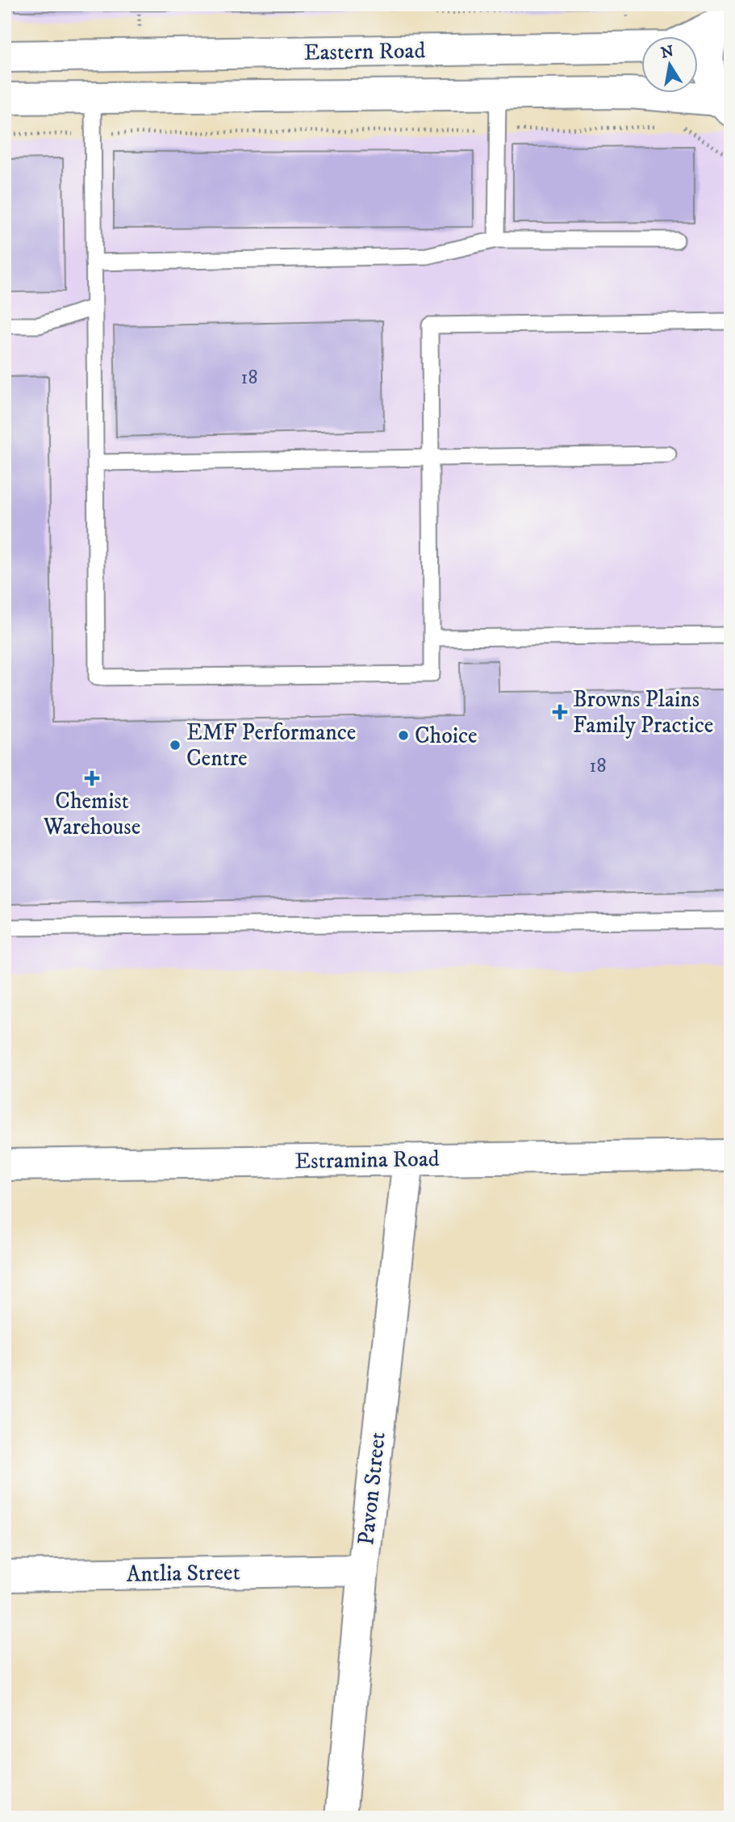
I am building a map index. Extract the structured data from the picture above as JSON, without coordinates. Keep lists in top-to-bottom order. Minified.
{"streets":{"street":["Eastern Road","Estramina Road","Pavon Street","Antlia Street"]},"crossings":[["Estramina Road","Pavon Street"],["Pavon Street","Antlia Street"]],"places":{"health":["Browns Plains Family Practice","Chemist Warehouse"],"other":["Choice","EMF Performance Centre"]},"house_numbers":["18","18"],"north":"top"}
